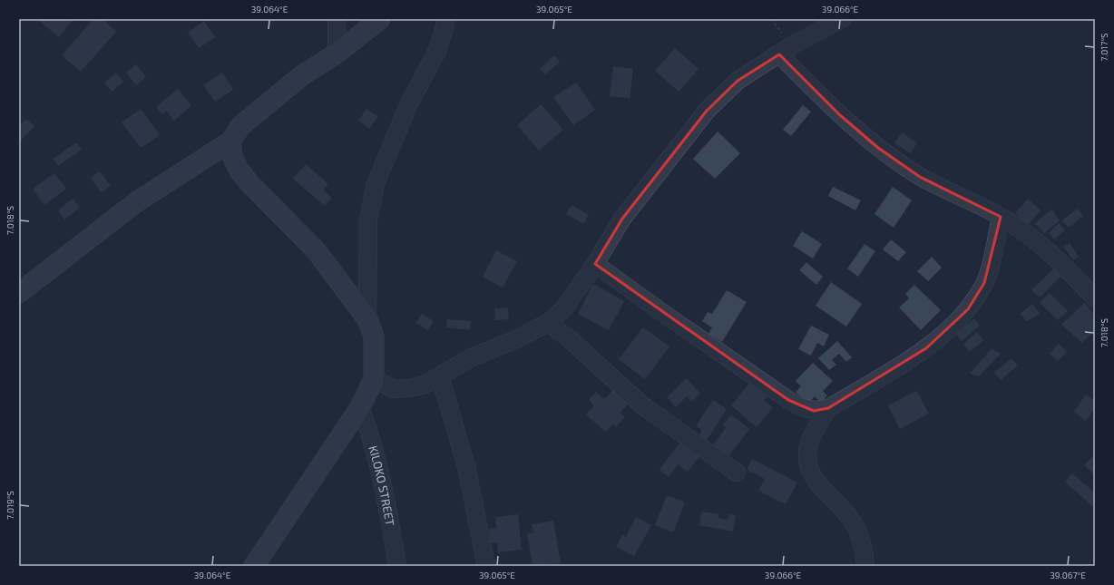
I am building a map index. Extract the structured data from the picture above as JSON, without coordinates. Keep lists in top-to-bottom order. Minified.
{"streets":{"street":["KILOKO STREET"]},"coordinates":["39.064°E","39.065°E","39.066°E","7.017°S","7.018°S","7.019°S","39.067°E"]}
